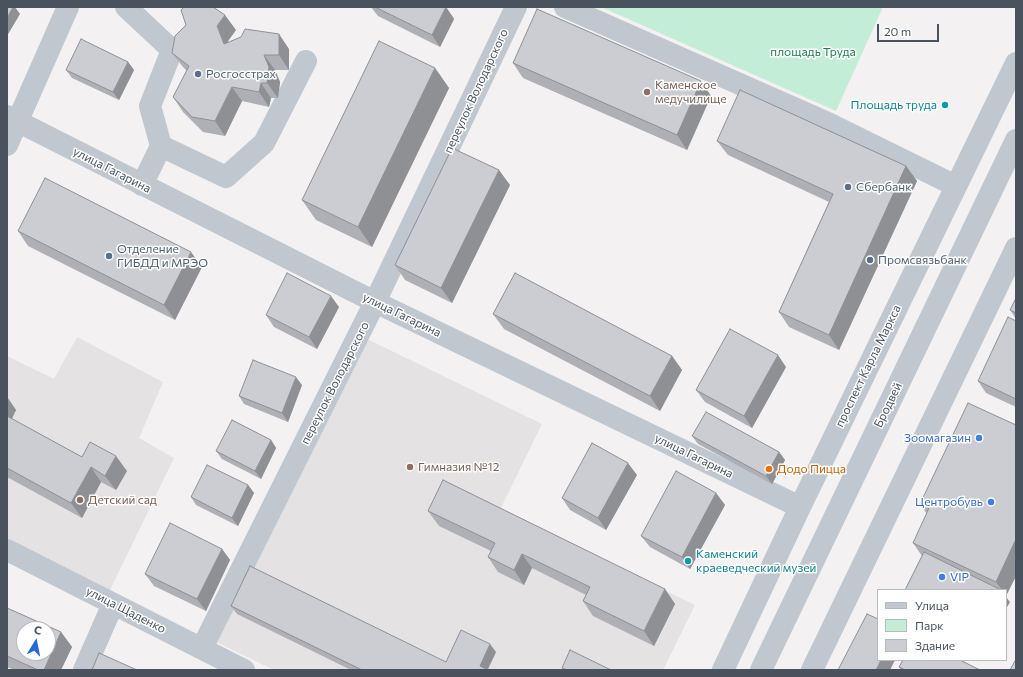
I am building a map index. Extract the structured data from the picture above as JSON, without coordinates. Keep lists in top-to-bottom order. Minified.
{"streets":{"street":["переулок Володарского","улица Гагарина","проспект Карла Маркса","Бродвей","улица Щаденко"]},"crossings":[["переулок Володарского","улица Гагарина"],["переулок Володарского","улица Щаденко"],["улица Гагарина","проспект Карла Маркса"]],"parks":["площадь Труда"],"places":["Росгосстрах","Каменское медучилище","Площадь труда","Сбербанк","Отделение ГИБДД и МРЭО","Промсвязьбанк","Зоомагазин","Гимназия №12","Додо Пицца","Детский сад","Центробувь","Каменский краеведческий музей","VIP"],"legend":["Улица","Парк","Здание"],"scale_bar":"20 m","north":"top"}
